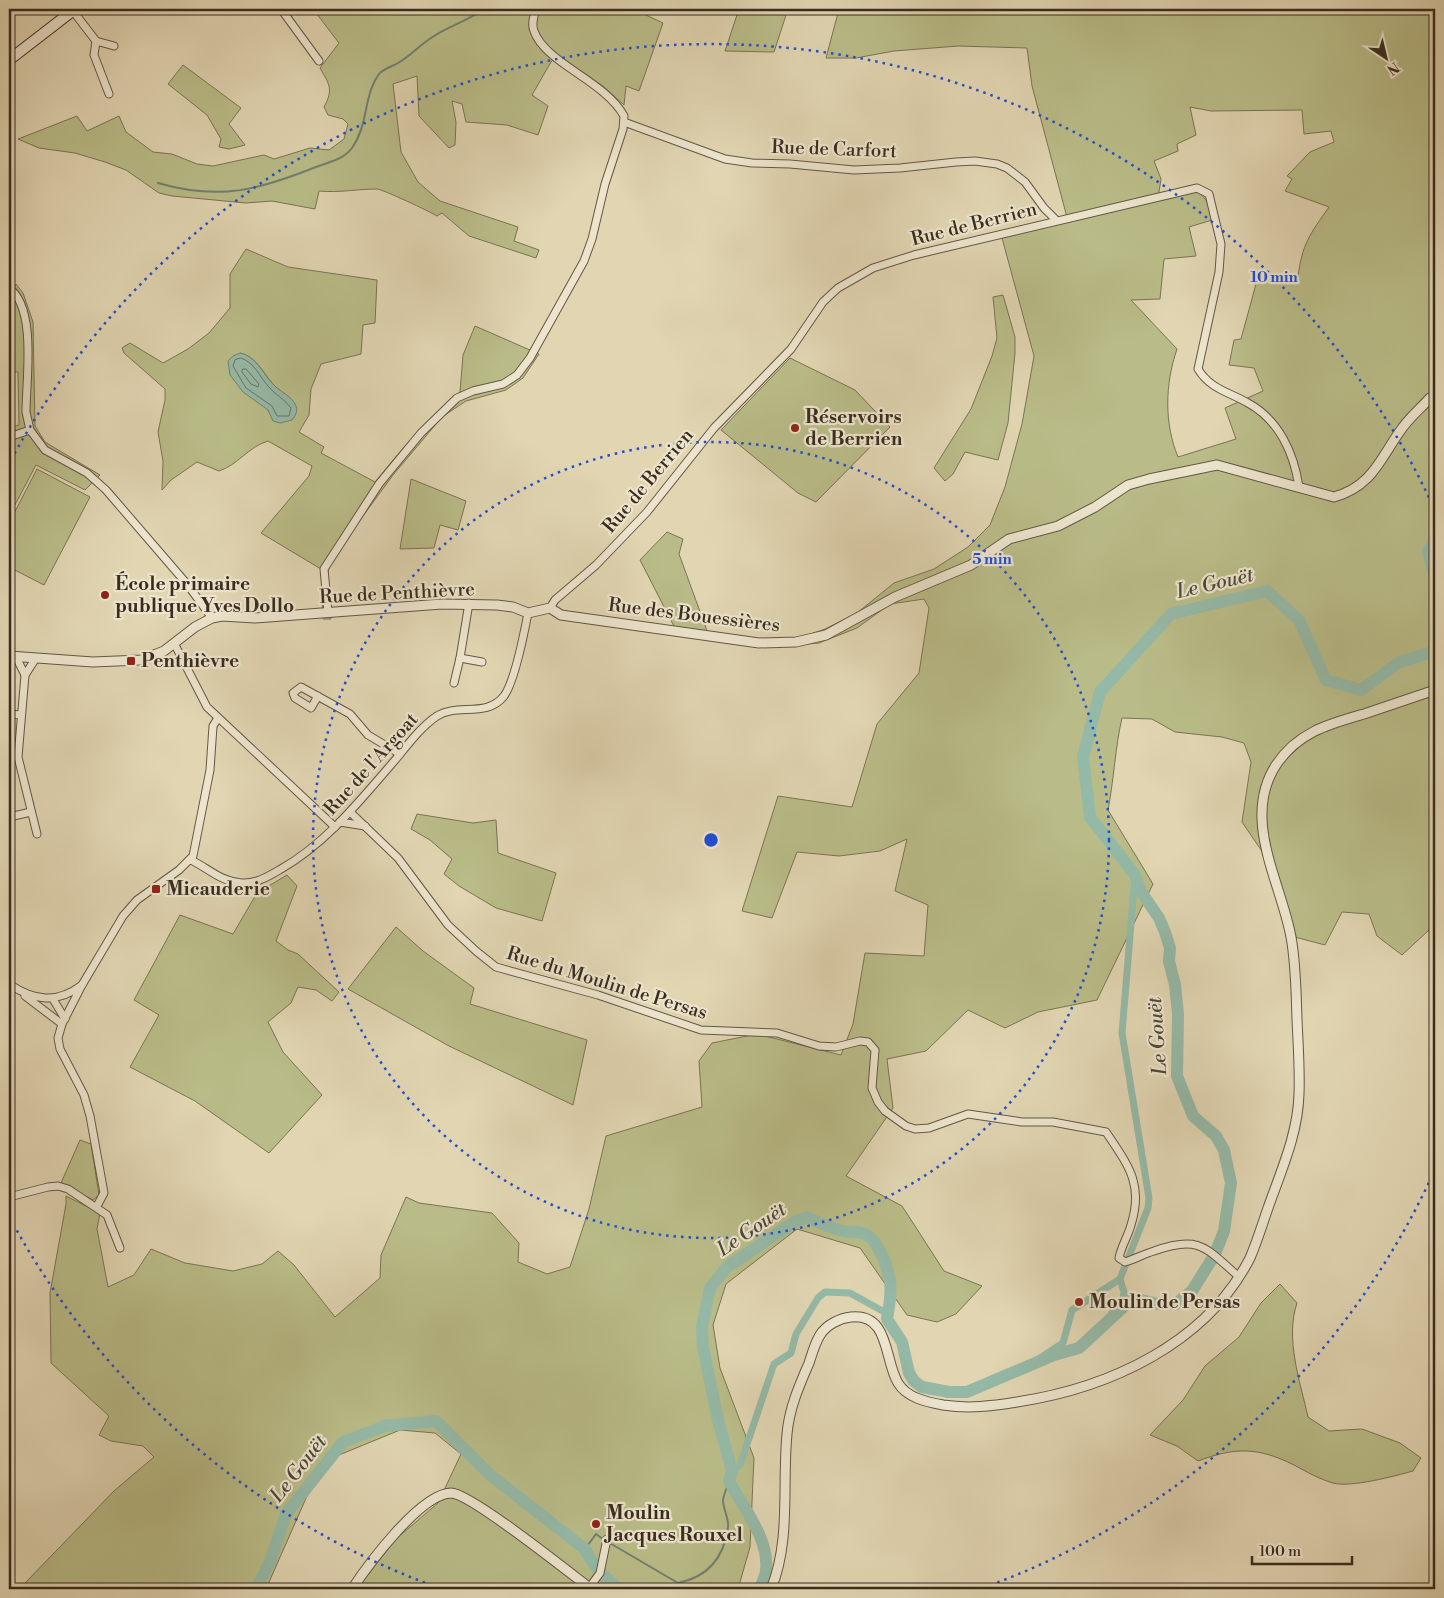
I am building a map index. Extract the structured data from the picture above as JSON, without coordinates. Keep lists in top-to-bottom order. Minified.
{"streets":{"street":["Rue de Carfort","Rue de Berrien","Rue de Penthièvre","Rue des Bouessières","Rue de l'Argoat","Rue du Moulin de Persas"]},"crossings":[["Rue de Carfort","Rue de Berrien"],["Rue de Berrien","Rue des Bouessières"],["Rue de Penthièvre","Rue de l'Argoat"],["Rue de l'Argoat","Rue du Moulin de Persas"]],"water":["Le Gouët"],"places":{"other":["Réservoirs de Berrien","École primaire publique Yves Dollo","Moulin de Persas","Moulin Jacques Rouxel"],"transit":["Penthièvre","Micauderie"]},"scale_bar":"100 m","north":"bottom right","rings":["10 min","5 min"]}
